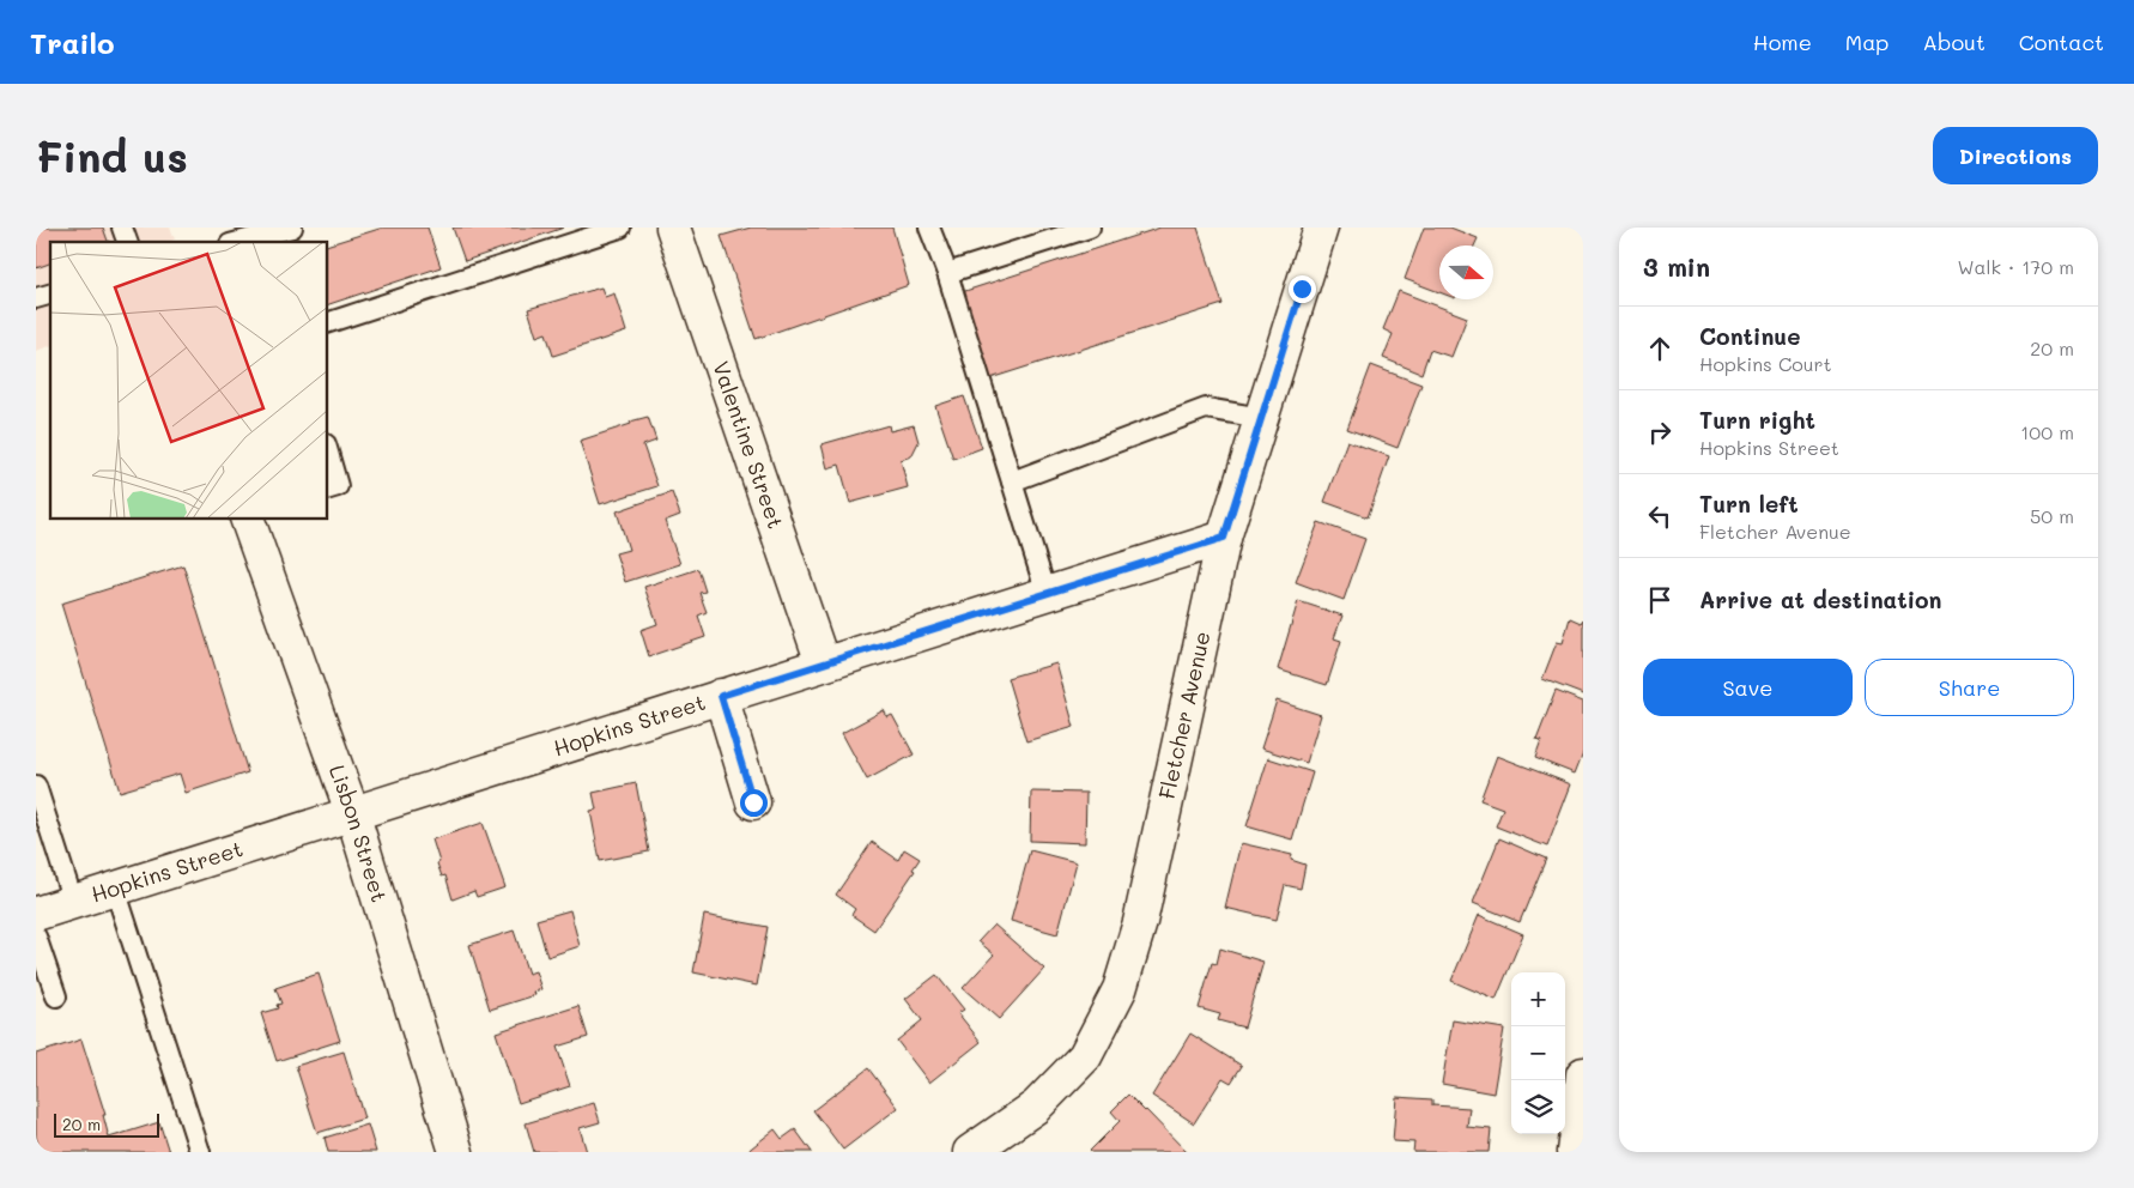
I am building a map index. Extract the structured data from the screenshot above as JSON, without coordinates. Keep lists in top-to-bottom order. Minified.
{"streets":{"street":["Valentine Street","Fletcher Avenue","Hopkins Street","Lisbon Street"]},"crossings":[["Valentine Street","Hopkins Street"],["Fletcher Avenue","Hopkins Street"],["Hopkins Street","Lisbon Street"]],"scale_bar":"20 m","north":"right","page":{"header":"Trailo","nav":["Home","Map","About","Contact"],"buttons":["Directions",["Save","Share"]],"title":"Find us","heading":["3 min","Walk · 170 m"],"list":[["Continue","Hopkins Court","20 m"],["Turn right","Hopkins Street","100 m"],["Turn left","Fletcher Avenue","50 m"],"Arrive at destination"],"map_buttons":["+","−"],"scale":"20 m"}}
